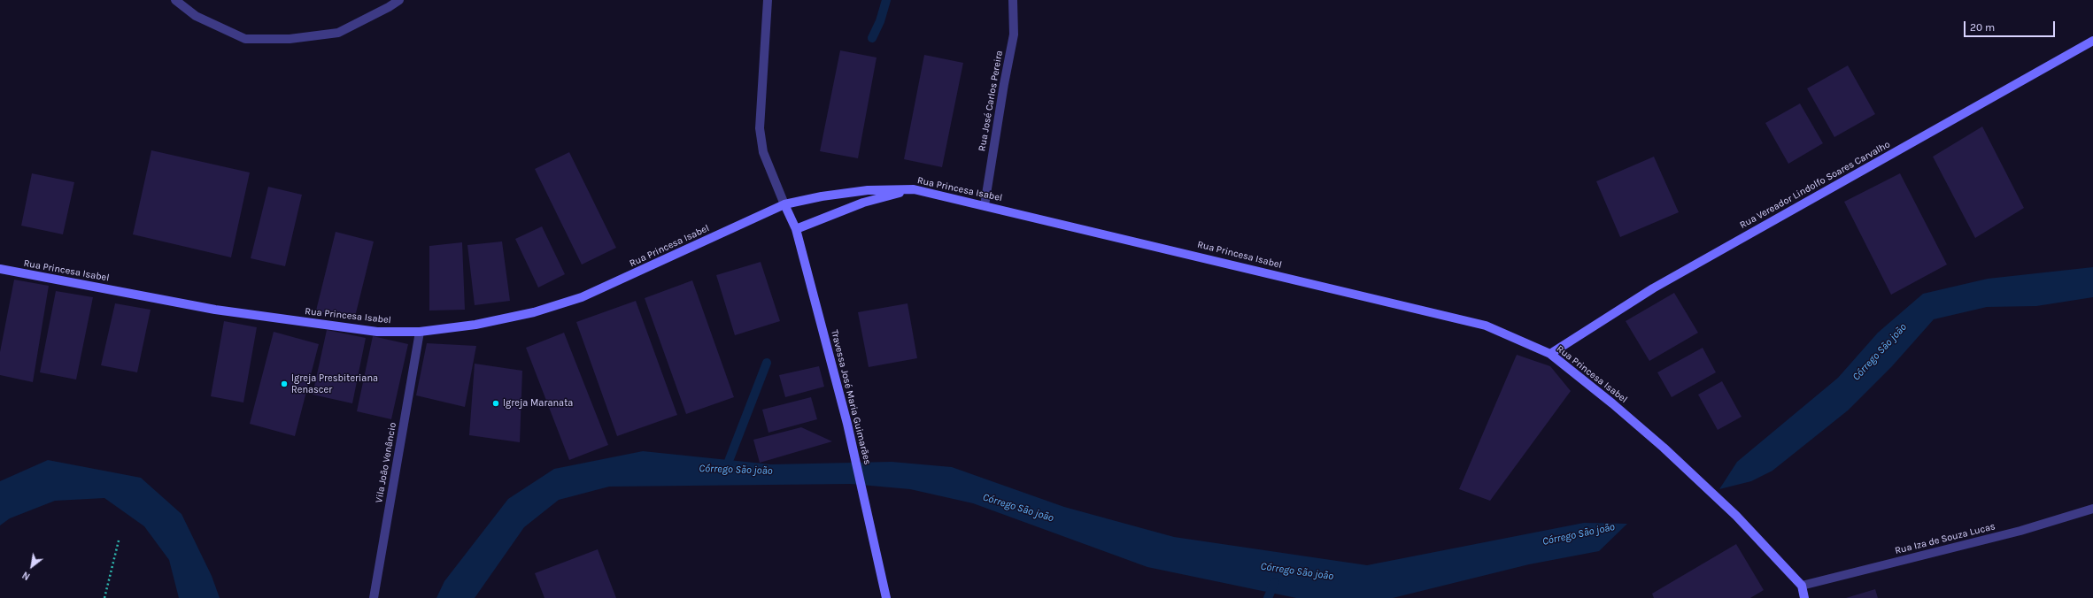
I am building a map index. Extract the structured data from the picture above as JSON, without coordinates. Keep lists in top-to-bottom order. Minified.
{"streets":{"main road":["Rua Vereador Lindolfo Soares Carvalho","Rua Princesa Isabel","Travessa José Maria Guimarães"],"street":["Rua José Carlos Pereira","Vila João Venâncio","Rua Iza de Souza Lucas"]},"crossings":[["Rua José Carlos Pereira","Rua Princesa Isabel"],["Rua Vereador Lindolfo Soares Carvalho","Rua Princesa Isabel"],["Rua Princesa Isabel","Travessa José Maria Guimarães"],["Rua Princesa Isabel","Vila João Venâncio"],["Rua Princesa Isabel","Rua Iza de Souza Lucas"]],"water":["Córrego São joão"],"places":["Igreja Presbiteriana Renascer","Igreja Maranata"],"scale_bar":"20 m","north":"bottom left"}
